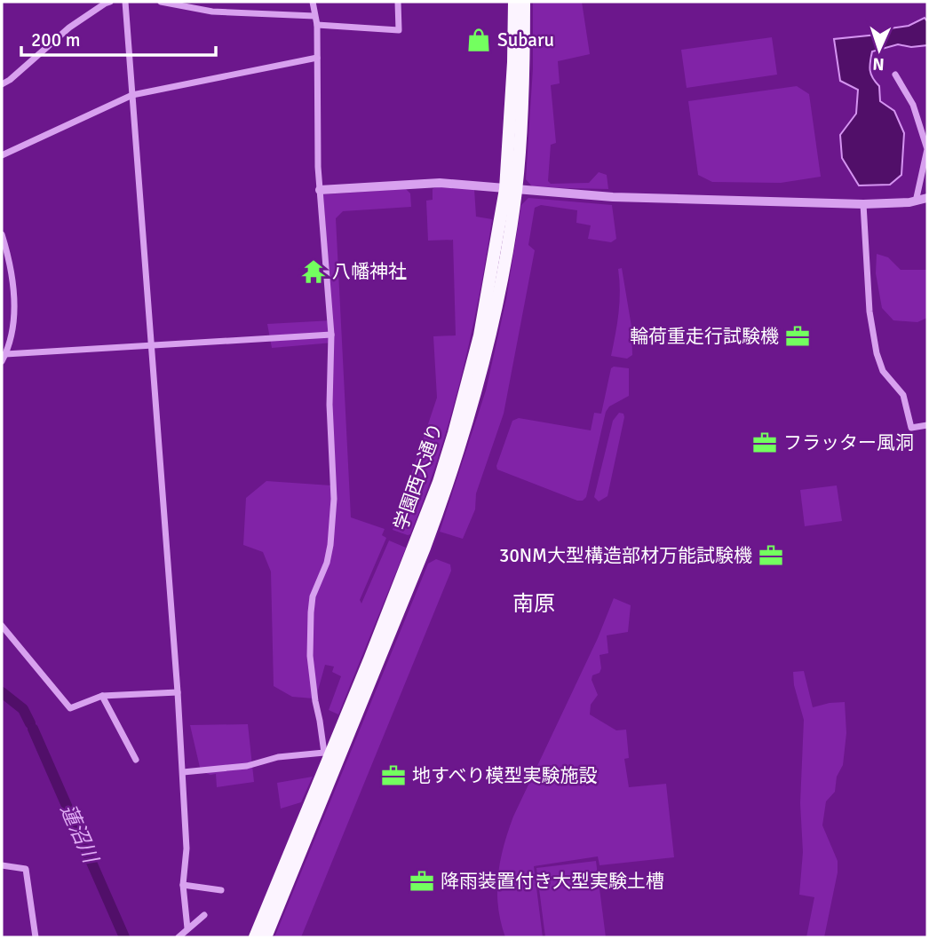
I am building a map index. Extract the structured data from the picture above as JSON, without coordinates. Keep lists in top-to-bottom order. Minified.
{"streets":{"highway":["学園西大通り"]},"districts":["南原"],"water":["蓮沼川"],"places":{"shop":["Subaru"],"temple":["八幡神社"],"office":["輪荷重走行試験機","フラッター風洞","30NM大型構造部材万能試験機","地すべり模型実験施設","降雨装置付き大型実験土槽"]},"scale_bar":"200 m","north":"bottom"}
